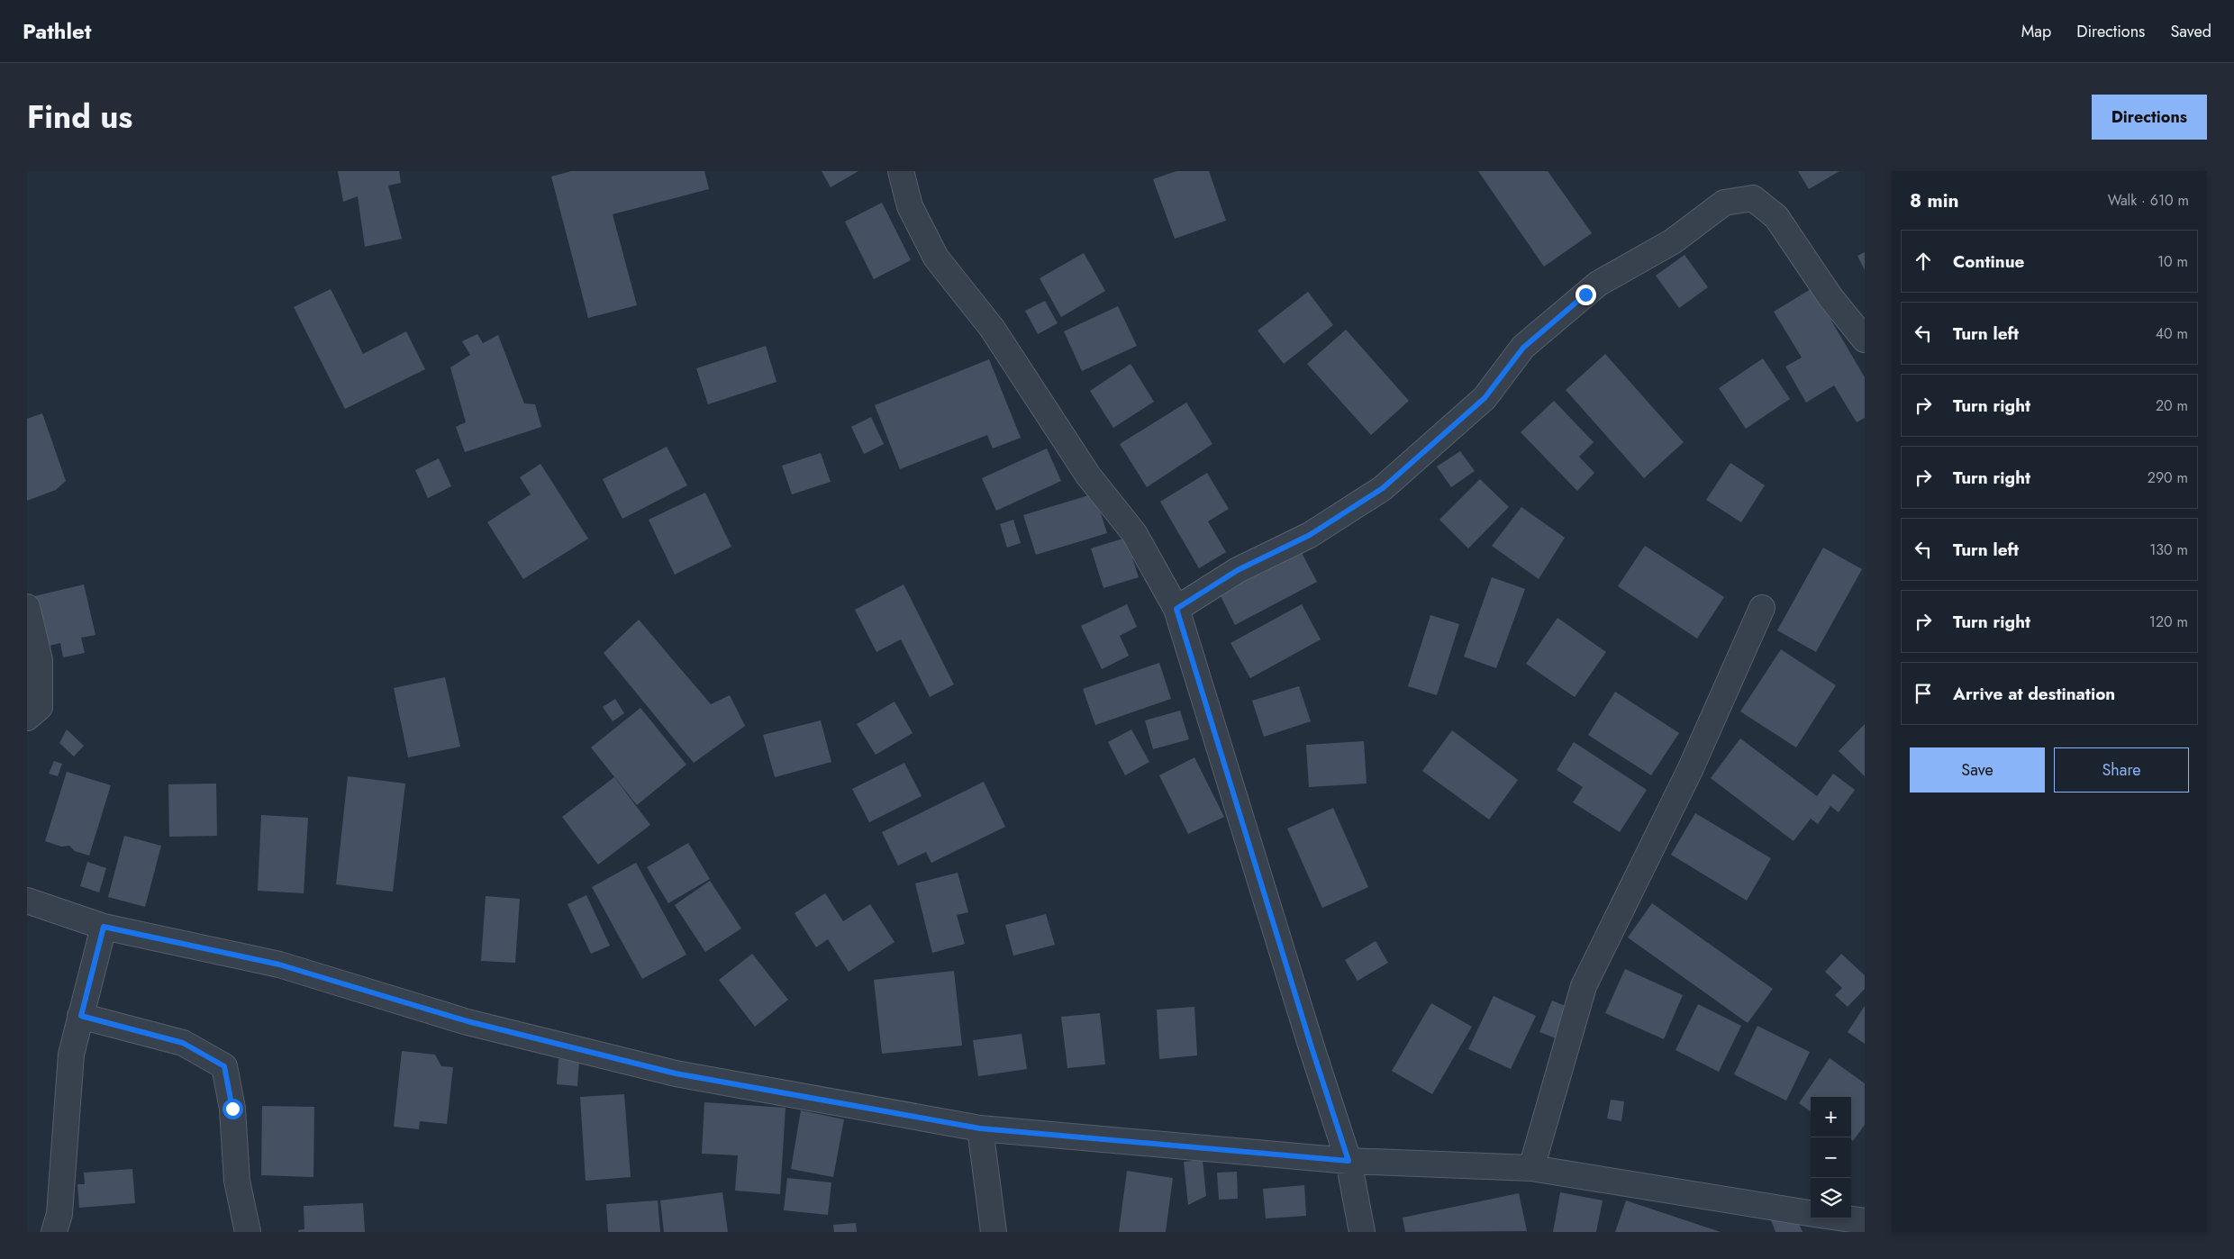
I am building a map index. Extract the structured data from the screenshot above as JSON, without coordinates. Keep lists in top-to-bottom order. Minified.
{"page":{"header":"Pathlet","nav":["Map","Directions","Saved"],"title":"Find us","buttons":["Directions",["Save","Share"]],"heading":["8 min","Walk · 610 m"],"list":[["Continue","10 m"],["Turn left","40 m"],["Turn right","20 m"],["Turn right","290 m"],["Turn left","130 m"],["Turn right","120 m"],"Arrive at destination"],"map_buttons":["+","−"]}}
